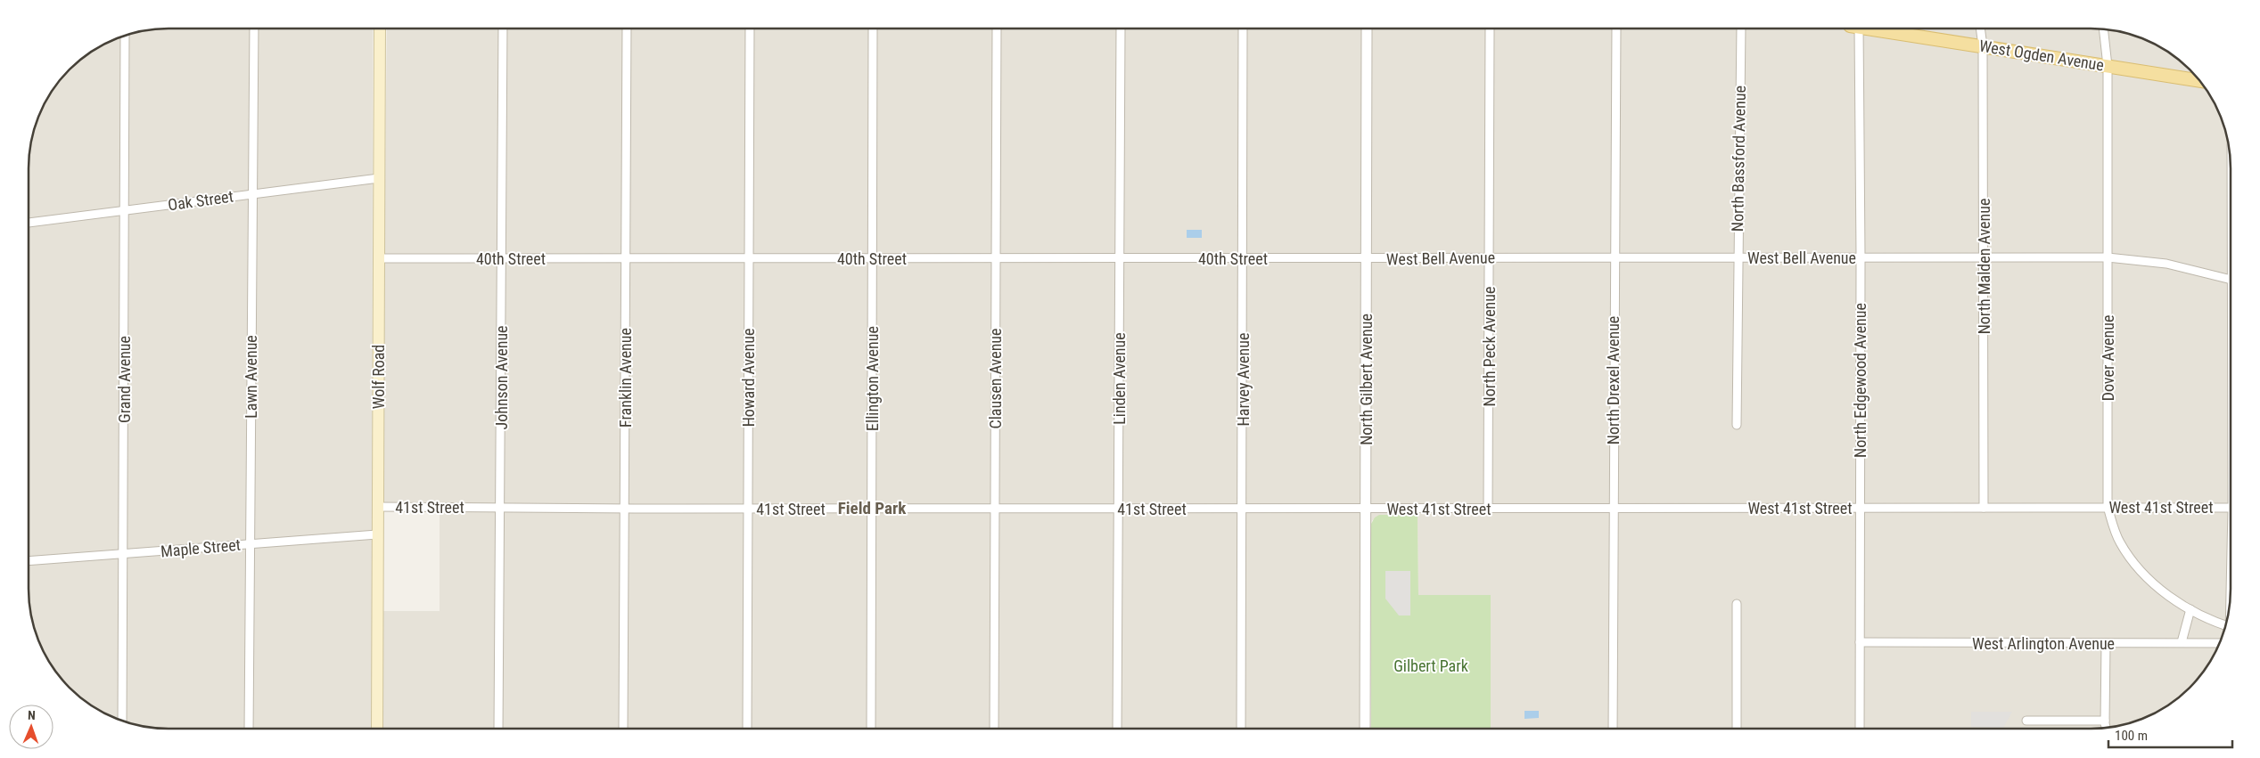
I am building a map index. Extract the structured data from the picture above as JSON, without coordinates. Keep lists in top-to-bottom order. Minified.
{"streets":{"main road":["West Ogden Avenue","Wolf Road"],"street":["North Bassford Avenue","Oak Street","West Bell Avenue","40th Street","North Malden Avenue","North Peck Avenue","Dover Avenue","Lawn Avenue","Johnson Avenue","Franklin Avenue","Howard Avenue","Ellington Avenue","Clausen Avenue","Linden Avenue","Grand Avenue","Harvey Avenue","North Gilbert Avenue","North Drexel Avenue","North Edgewood Avenue","41st Street","West 41st Street","Maple Street","West Arlington Avenue"]},"crossings":[["West Ogden Avenue","North Malden Avenue"],["West Ogden Avenue","Dover Avenue"],["North Bassford Avenue","West Bell Avenue"],["Oak Street","Lawn Avenue"],["Oak Street","Wolf Road"],["Oak Street","Grand Avenue"],["West Bell Avenue","40th Street"],["West Bell Avenue","North Malden Avenue"],["West Bell Avenue","North Peck Avenue"],["West Bell Avenue","Dover Avenue"],["West Bell Avenue","North Gilbert Avenue"],["West Bell Avenue","North Drexel Avenue"],["West Bell Avenue","North Edgewood Avenue"],["40th Street","Wolf Road"],["40th Street","Johnson Avenue"],["40th Street","Franklin Avenue"],["40th Street","Howard Avenue"],["40th Street","Ellington Avenue"],["40th Street","Clausen Avenue"],["40th Street","Linden Avenue"],["40th Street","Harvey Avenue"],["40th Street","North Gilbert Avenue"],["North Malden Avenue","West 41st Street"],["North Peck Avenue","West 41st Street"],["Dover Avenue","West 41st Street"],["Lawn Avenue","Maple Street"],["Wolf Road","41st Street"],["Wolf Road","Maple Street"],["Johnson Avenue","41st Street"],["Franklin Avenue","41st Street"],["Howard Avenue","41st Street"],["Ellington Avenue","41st Street"],["Clausen Avenue","41st Street"],["Linden Avenue","41st Street"],["Grand Avenue","Maple Street"],["Harvey Avenue","41st Street"],["North Gilbert Avenue","41st Street"],["North Gilbert Avenue","West 41st Street"],["North Drexel Avenue","West 41st Street"],["North Edgewood Avenue","West 41st Street"],["North Edgewood Avenue","West Arlington Avenue"],["41st Street","West 41st Street"]],"districts":["Field Park"],"parks":["Gilbert Park"],"scale_bar":"100 m","north":"top"}
